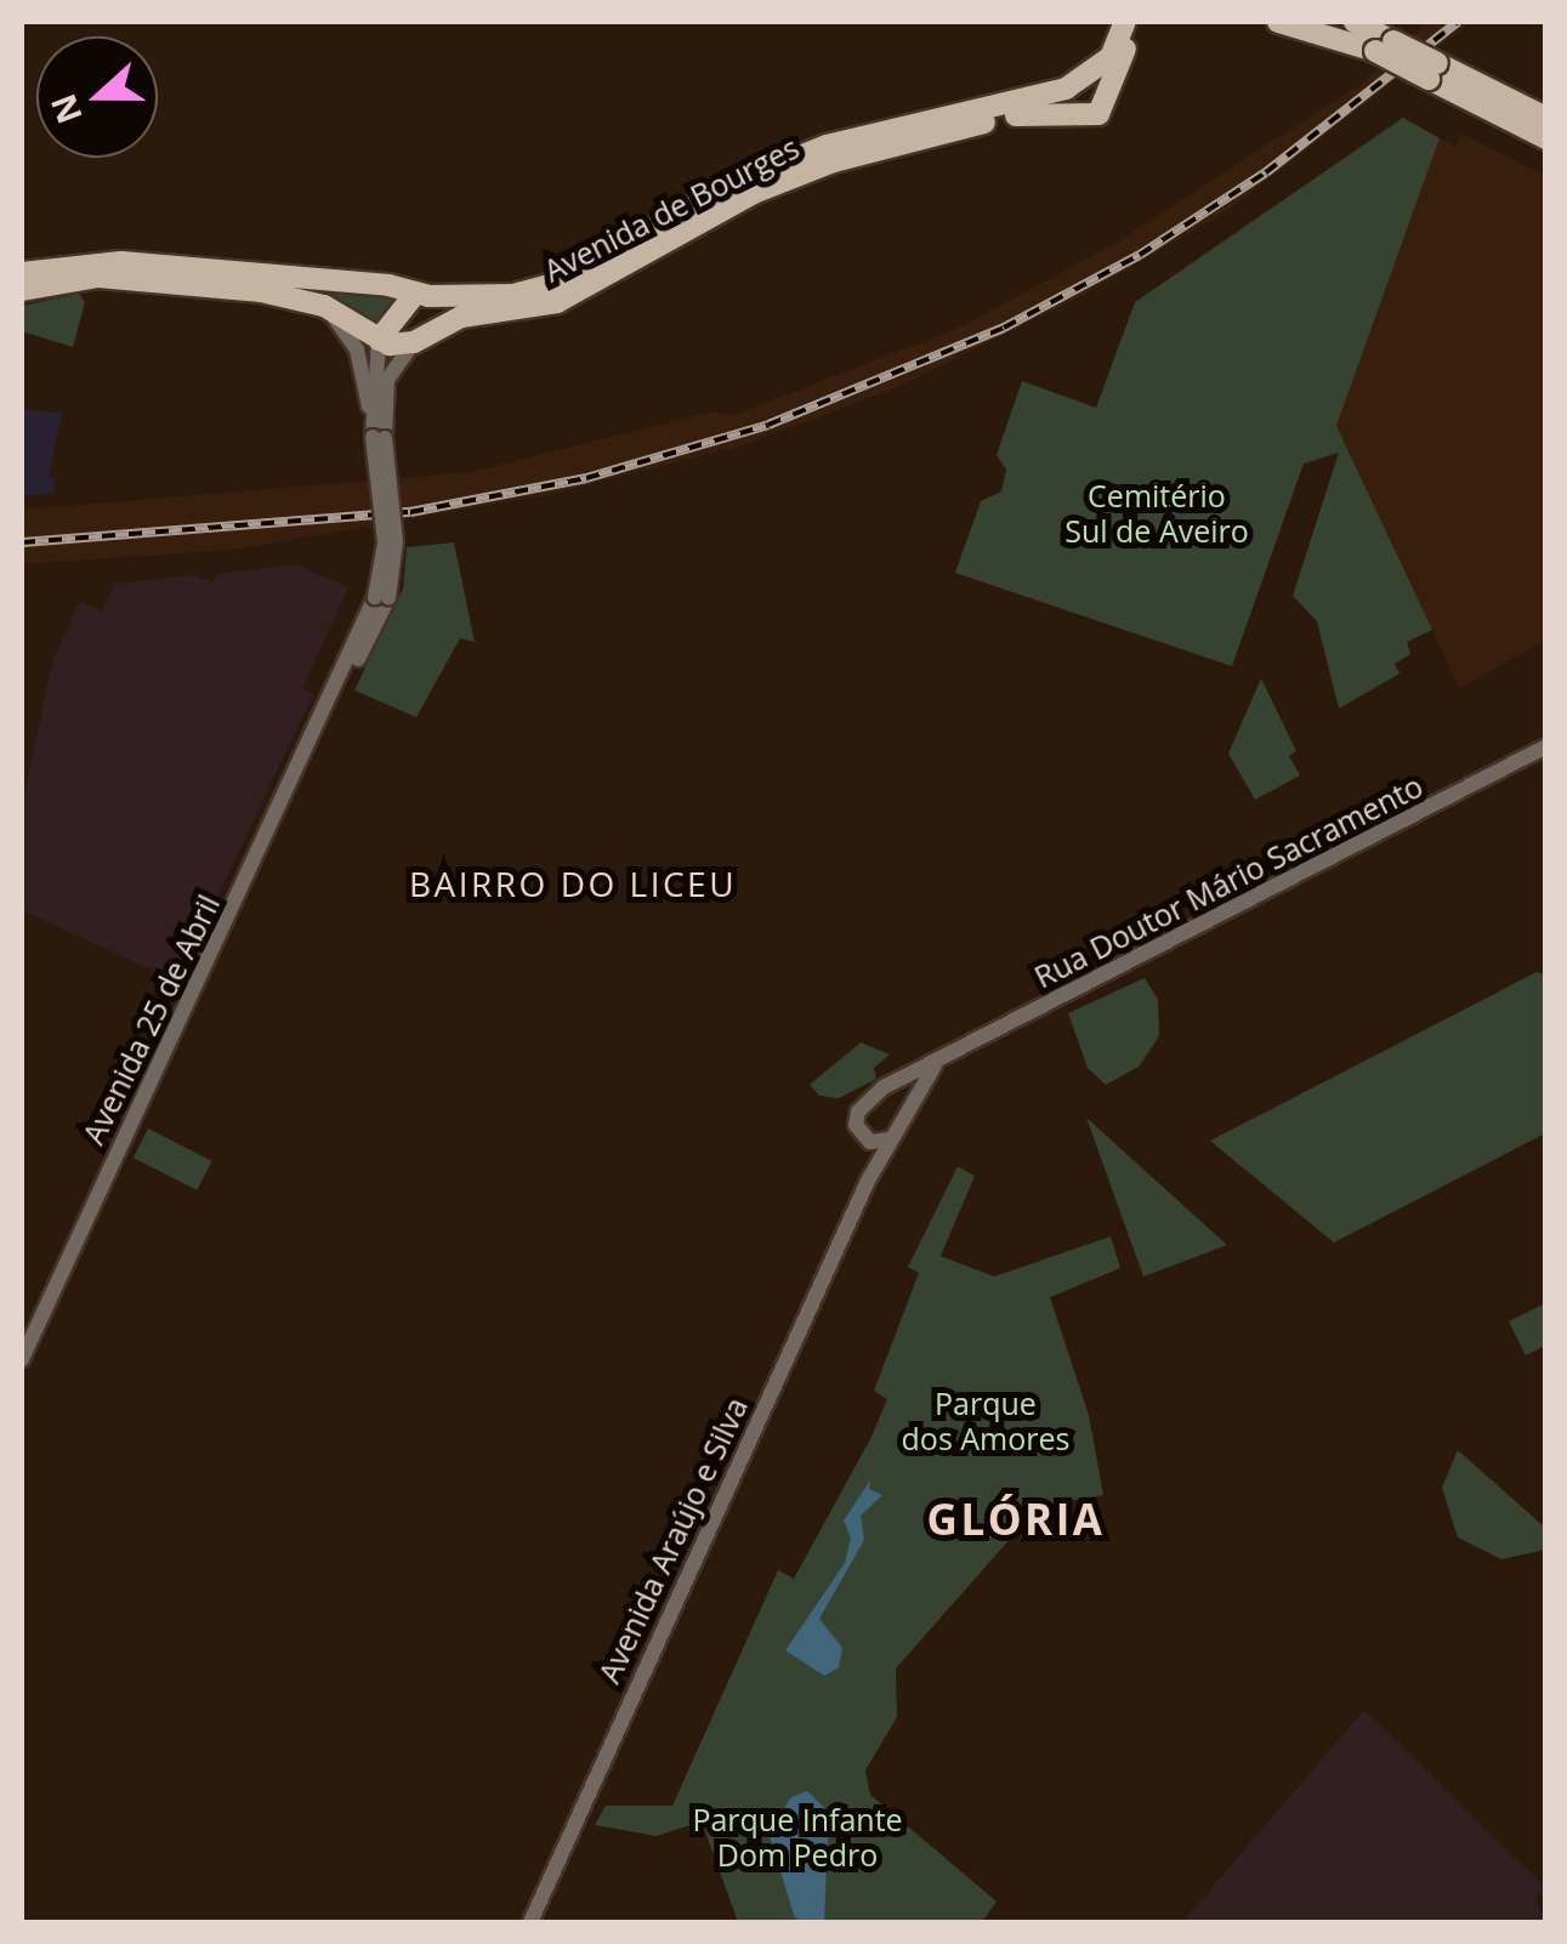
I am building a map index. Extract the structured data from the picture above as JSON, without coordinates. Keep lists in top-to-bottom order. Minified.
{"streets":{"main road":["Avenida de Bourges"],"street":["Rua Doutor Mário Sacramento","Avenida 25 de Abril","Avenida Araújo e Silva"]},"crossings":[["Avenida de Bourges","Avenida 25 de Abril"],["Rua Doutor Mário Sacramento","Avenida Araújo e Silva"]],"districts":["BAIRRO DO LICEU","GLÓRIA"],"parks":["Cemitério Sul de Aveiro","Parque dos Amores","Parque Infante Dom Pedro"],"north":"left"}
